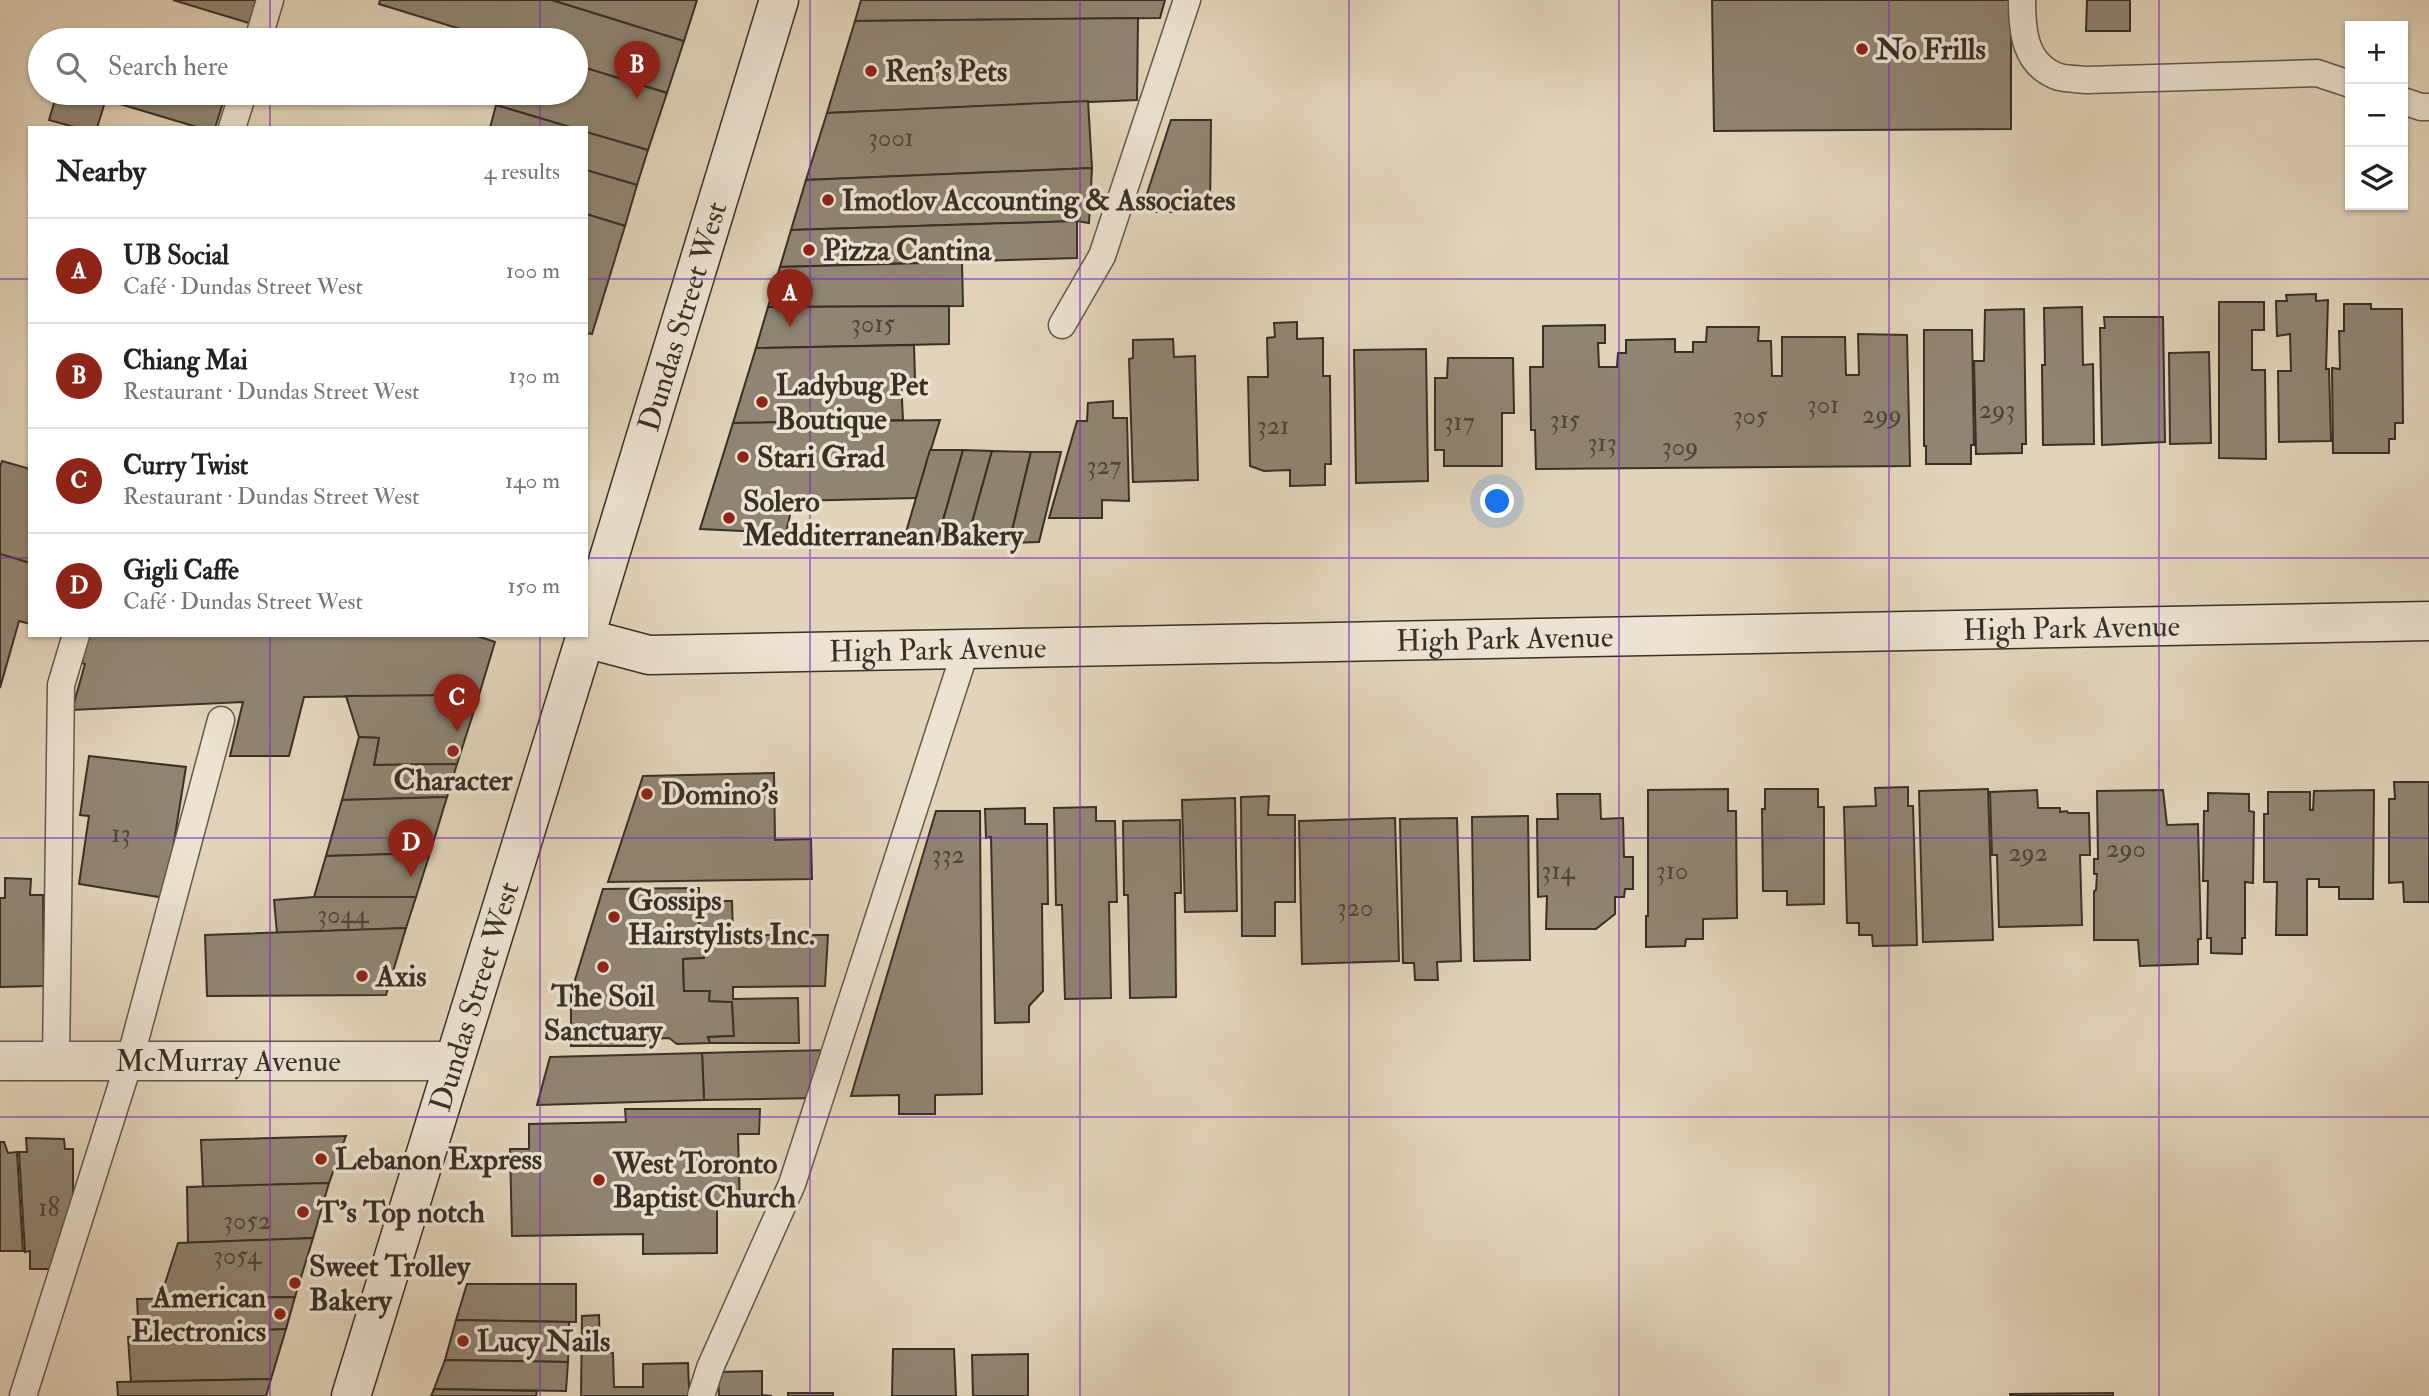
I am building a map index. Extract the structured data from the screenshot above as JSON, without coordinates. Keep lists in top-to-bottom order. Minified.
{"streets":{"street":["Dundas Street West","High Park Avenue","McMurray Avenue"]},"crossings":[["Dundas Street West","McMurray Avenue"]],"places":["No Frills","Ren's Pets","Imotlov Accounting & Associates","Pizza Cantina","Ladybug Pet Boutique","Stari Grad","Solero Medditerranean Bakery","Character","Domino's","Gossips Hairstylists Inc.","The Soil Sanctuary","Axis","Lebanon Express","West Toronto Baptist Church","T’s Top notch","Sweet Trolley Bakery","American Electronics","Lucy Nails"],"house_numbers":["3001","3015","301","293","299","305","315","317","321","313","309","327","13","290","292","332","314","310","320","3044","18","3052","3054"],"page":{"map_buttons":["+","−"],"search":"Search here","pins":["B","A","C","D"],"heading":["Nearby","4 results"],"list":[{"mark":"A","name":"UB Social","note":"Café · Dundas Street West","value":"100 m"},{"mark":"B","name":"Chiang Mai","note":"Restaurant · Dundas Street West","value":"130 m"},{"mark":"C","name":"Curry Twist","note":"Restaurant · Dundas Street West","value":"140 m"},{"mark":"D","name":"Gigli Caffe","note":"Café · Dundas Street West","value":"150 m"}]}}
